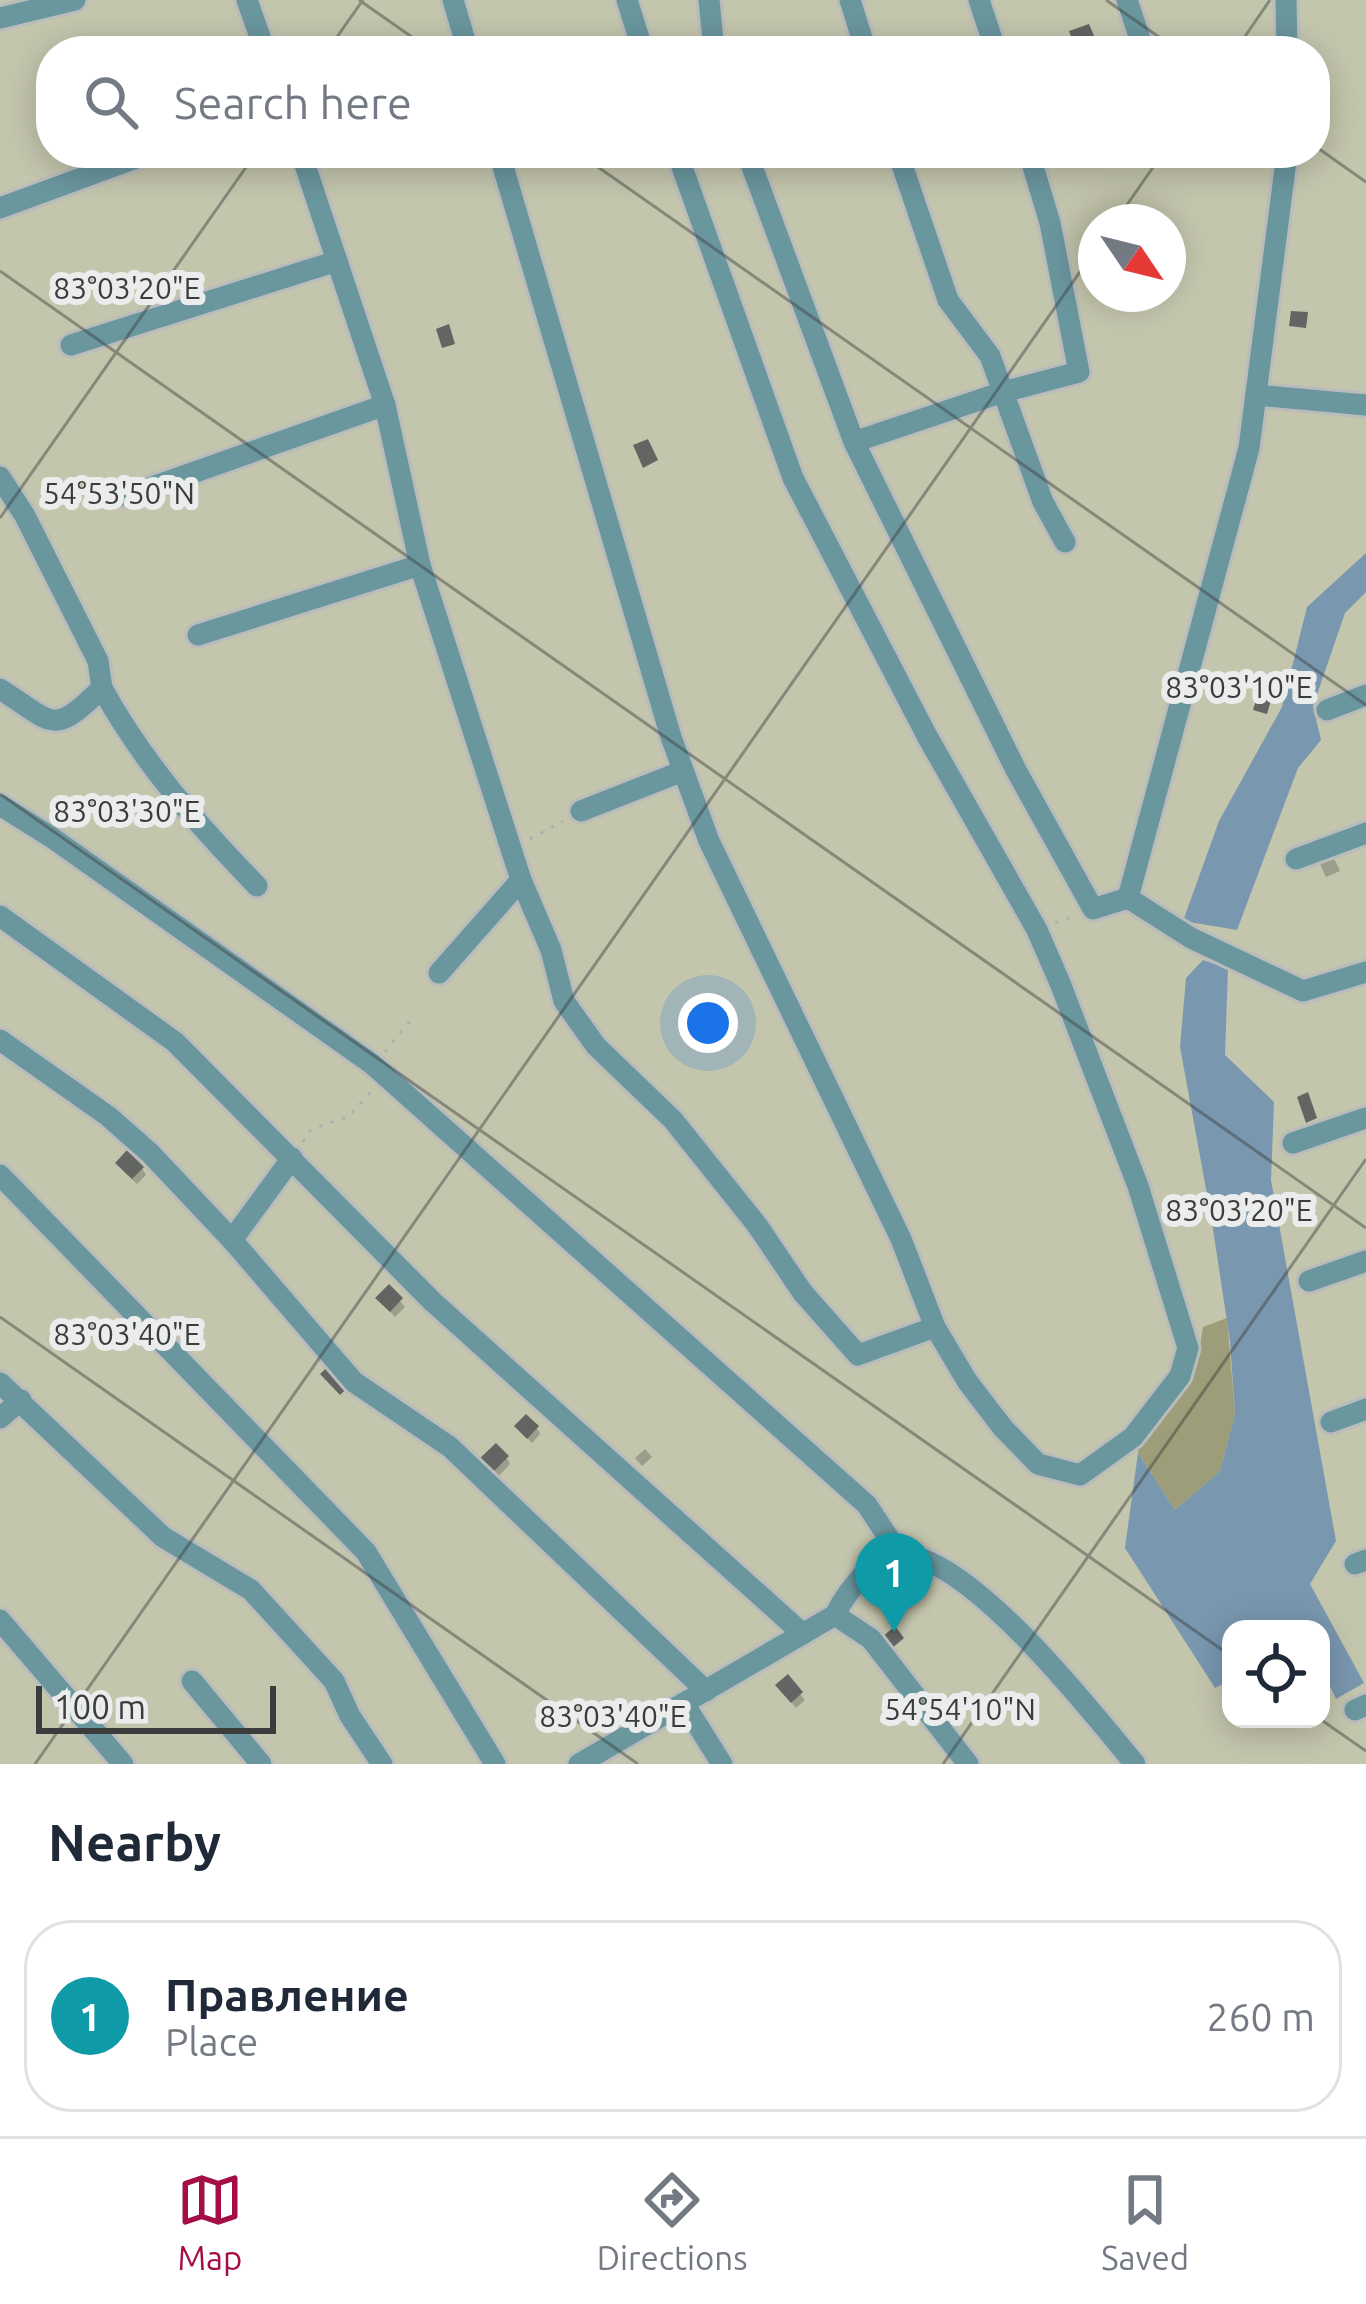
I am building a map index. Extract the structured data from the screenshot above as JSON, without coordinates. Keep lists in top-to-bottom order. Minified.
{"scale_bar":"100 m","north":"bottom right","page":{"search":"Search here","pins":"1","scale":"100 m","heading":"Nearby","list":[{"mark":"1","name":"Правление","note":"Place","value":"260 m"}],"nav":["Map","Directions","Saved"]},"coordinates":["83°03'20\"E","54°53'50\"N","83°03'10\"E","83°03'30\"E","83°03'40\"E","54°54'10\"N"]}
